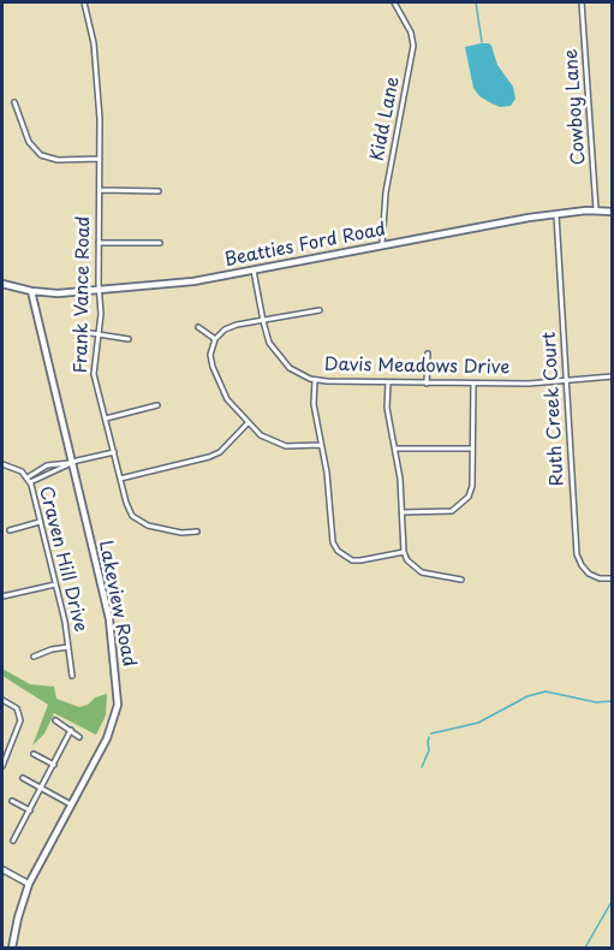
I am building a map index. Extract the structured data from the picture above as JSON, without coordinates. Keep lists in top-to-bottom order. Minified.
{"streets":{"main road":["Beatties Ford Road","Lakeview Road"],"street":["Cowboy Lane","Kidd Lane","Frank Vance Road","Davis Meadows Drive","Ruth Creek Court","Craven Hill Drive"]},"crossings":[["Cowboy Lane","Beatties Ford Road"],["Kidd Lane","Beatties Ford Road"],["Beatties Ford Road","Frank Vance Road"],["Beatties Ford Road","Davis Meadows Drive"],["Beatties Ford Road","Ruth Creek Court"],["Beatties Ford Road","Lakeview Road"],["Davis Meadows Drive","Ruth Creek Court"]]}
